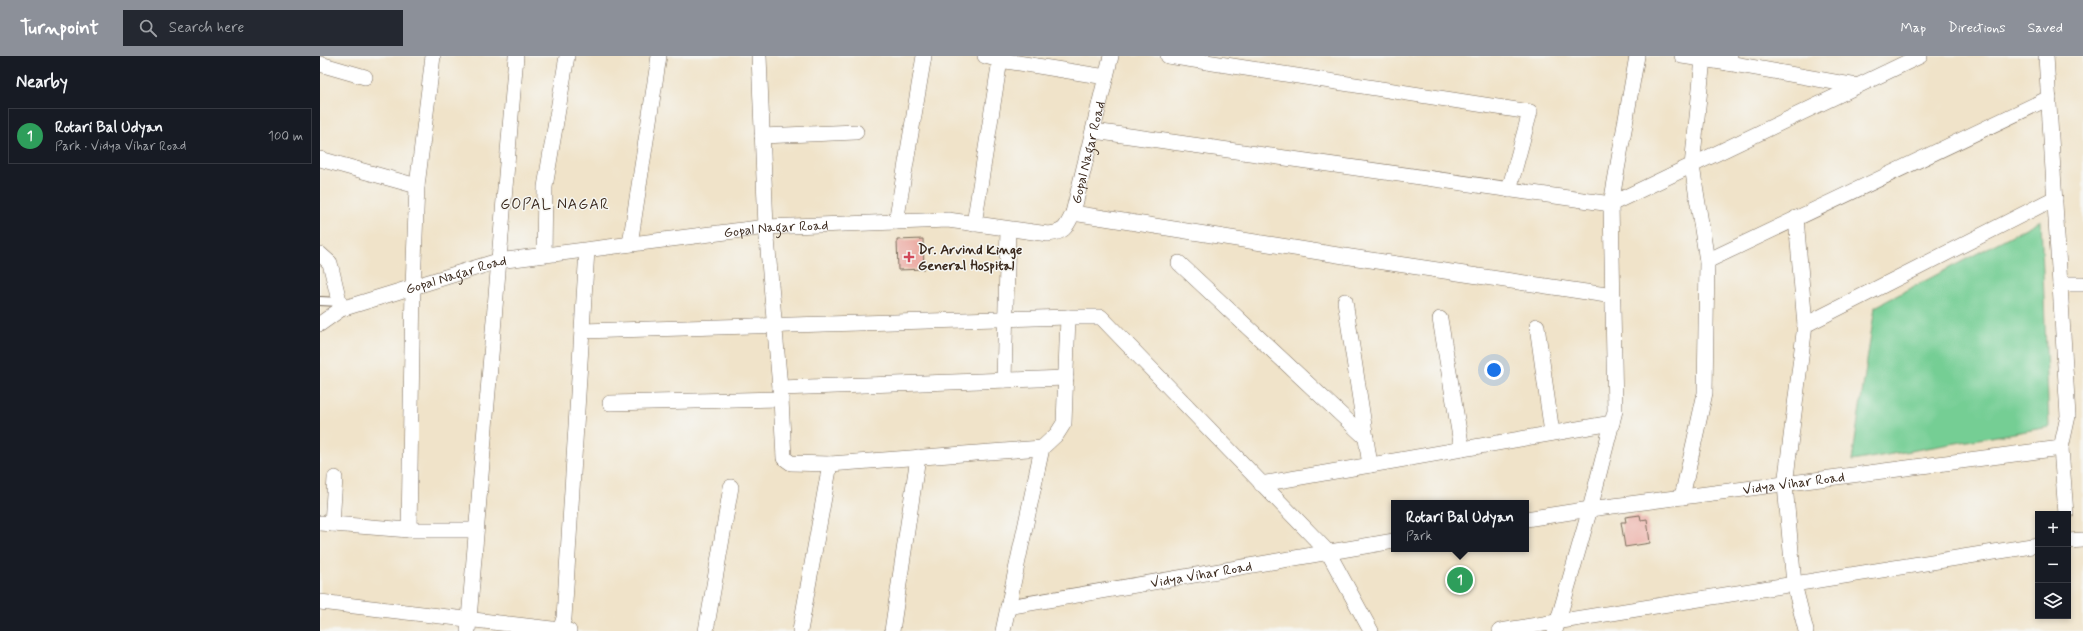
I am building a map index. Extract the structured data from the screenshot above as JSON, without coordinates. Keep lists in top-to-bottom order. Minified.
{"streets":{"street":["Gopal Nagar Road","Vidya Vihar Road"]},"districts":["GOPAL NAGAR"],"places":{"health":["Dr. Arvind Kinge General Hospital"]},"page":{"header":"Turnpoint","search":"Search here","nav":["Map","Directions","Saved"],"heading":"Nearby","list":[{"mark":"1","name":"Rotari Bal Udyan","note":"Park · Vidya Vihar Road","value":"100 m"}],"popup":["Rotari Bal Udyan","Park"],"map_buttons":["+","−"],"pins":"1"}}
